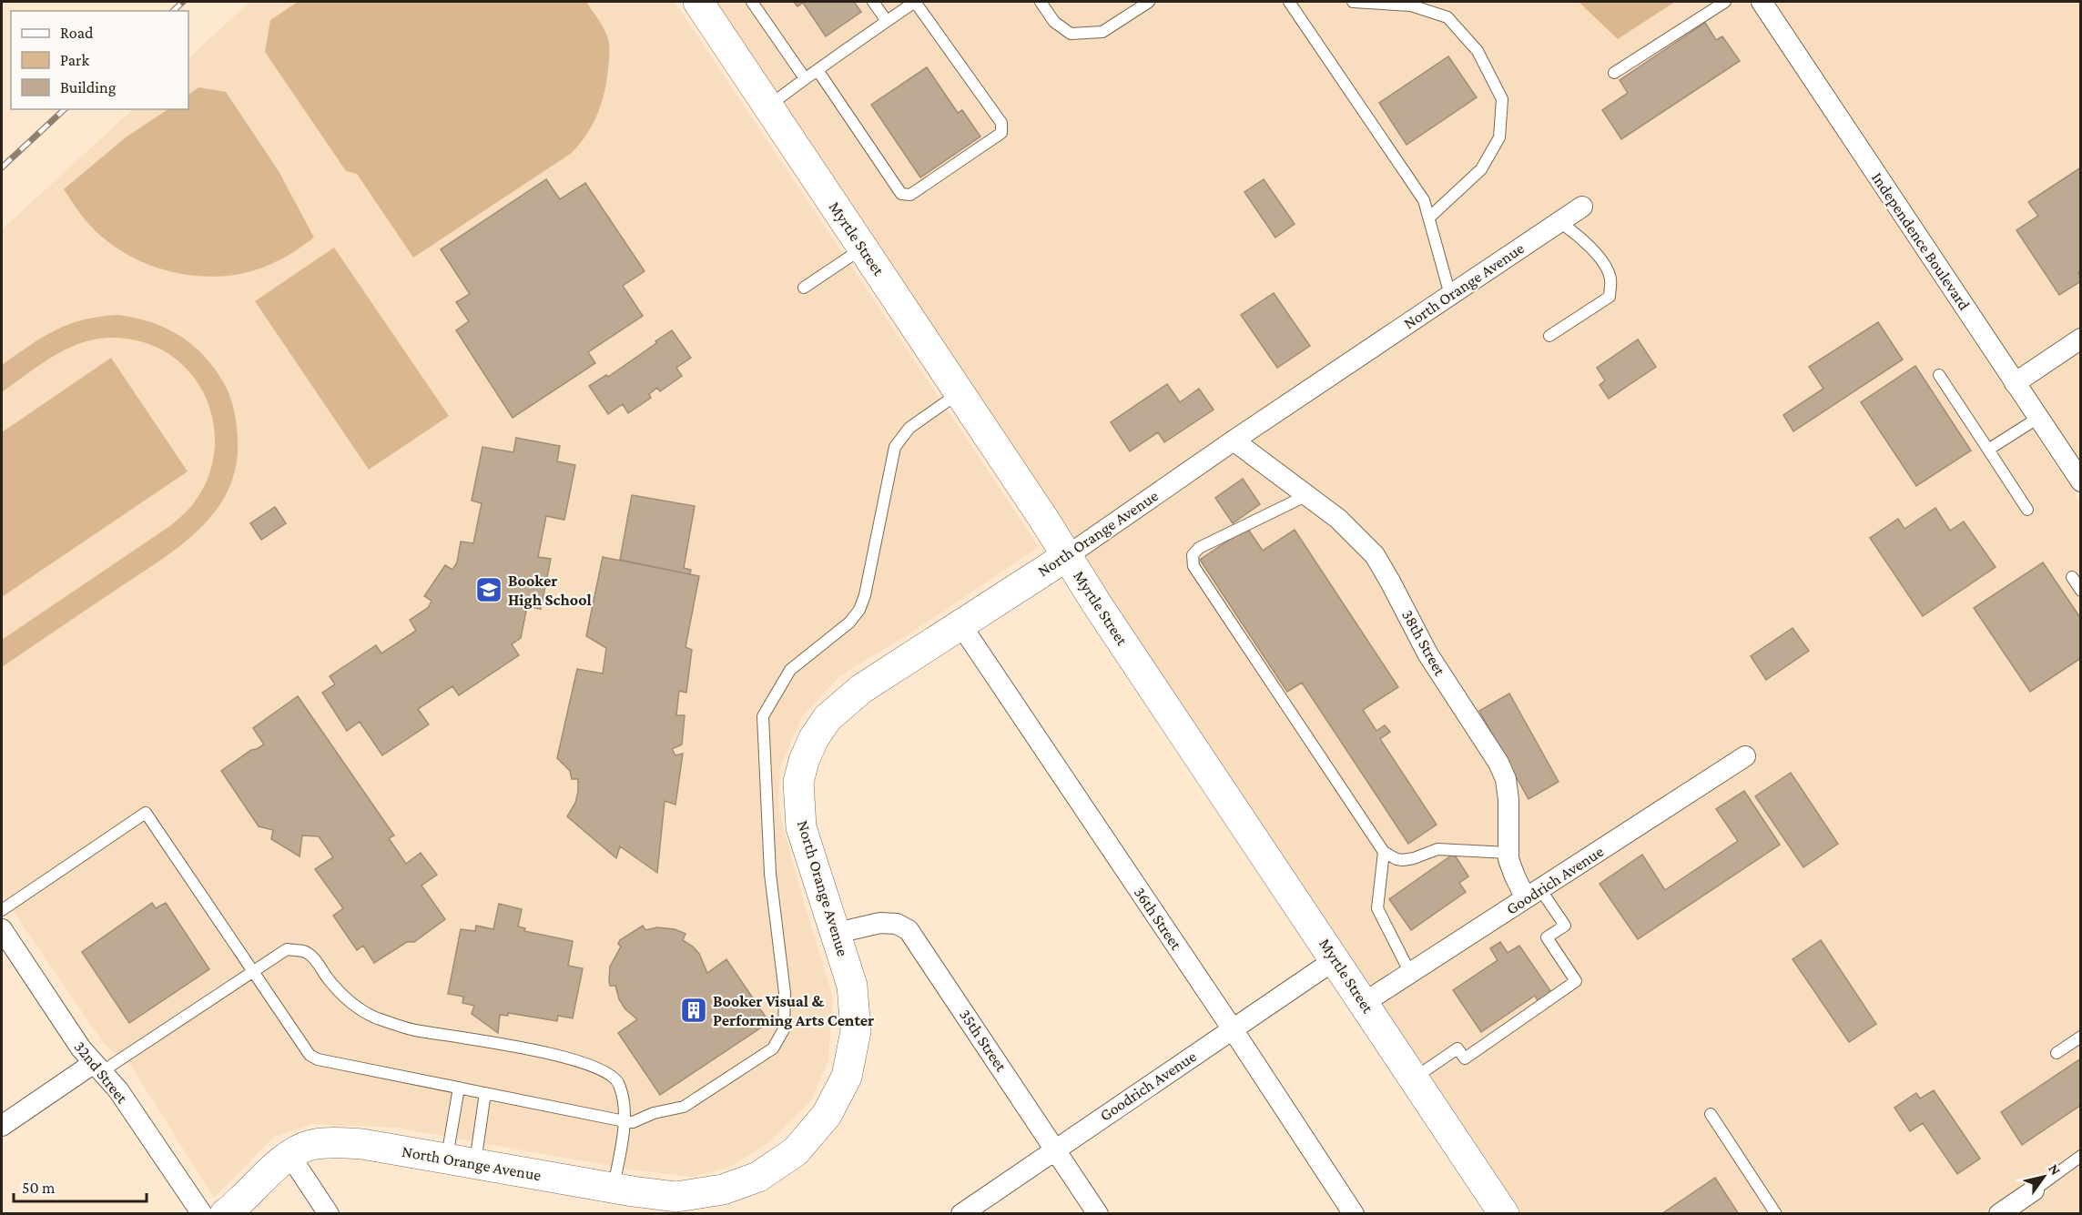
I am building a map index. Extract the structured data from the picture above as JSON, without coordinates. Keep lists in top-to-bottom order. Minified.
{"streets":{"street":["Myrtle Street","Independence Boulevard","North Orange Avenue","38th Street","Goodrich Avenue","36th Street","35th Street","32nd Street"]},"crossings":[["Myrtle Street","North Orange Avenue"],["Myrtle Street","Goodrich Avenue"],["North Orange Avenue","38th Street"],["North Orange Avenue","36th Street"],["North Orange Avenue","35th Street"],["38th Street","Goodrich Avenue"],["Goodrich Avenue","36th Street"],["Goodrich Avenue","35th Street"]],"places":{"school or university":["Booker High School"],"building":["Booker Visual & Performing Arts Center"]},"legend":["Road","Park","Building"],"scale_bar":"50 m","north":"top right"}
